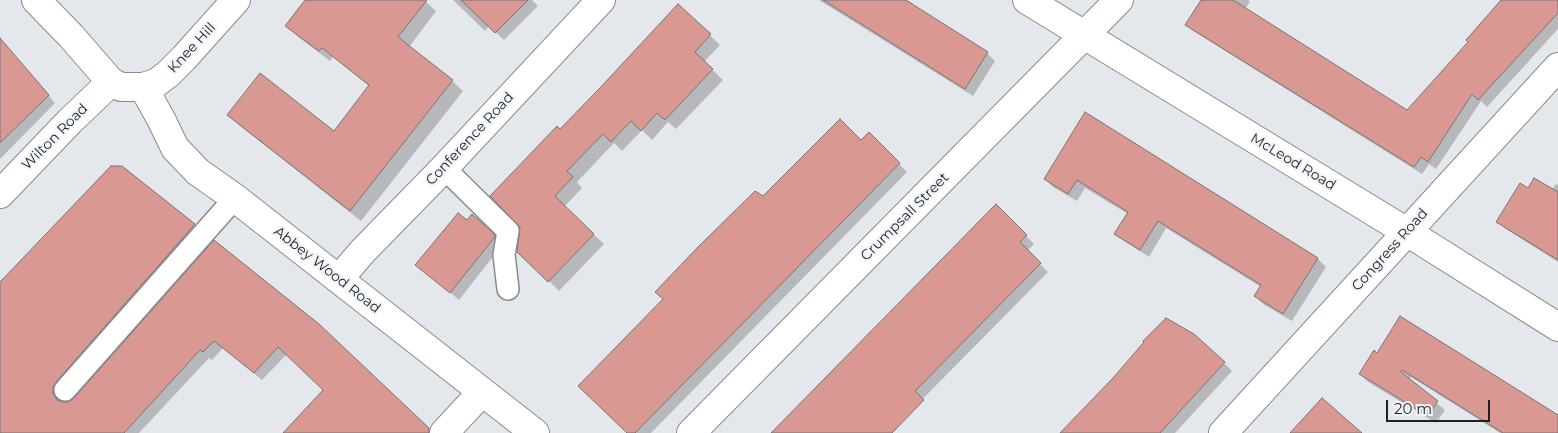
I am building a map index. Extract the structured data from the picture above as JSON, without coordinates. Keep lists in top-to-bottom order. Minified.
{"streets":{"street":["Knee Hill","Wilton Road","Conference Road","McLeod Road","Crumpsall Street","Congress Road","Abbey Wood Road"]},"crossings":[["Knee Hill","Abbey Wood Road"],["Conference Road","Abbey Wood Road"],["McLeod Road","Crumpsall Street"],["McLeod Road","Congress Road"]],"scale_bar":"20 m"}
